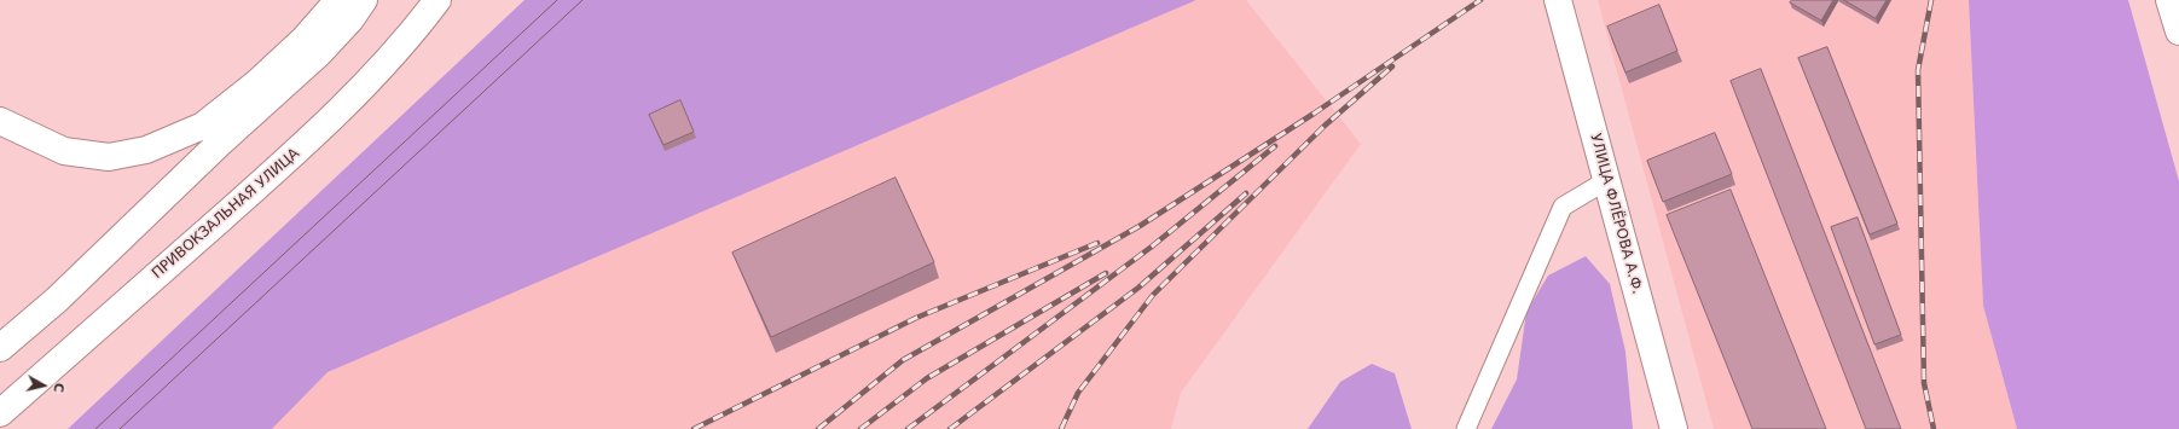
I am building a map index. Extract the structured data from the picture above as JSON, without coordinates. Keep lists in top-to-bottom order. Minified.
{"streets":{"main road":["ПРИВОКЗАЛЬНАЯ УЛИЦА","УЛИЦА ФЛЁРОВА А.Ф."]},"north":"right"}
